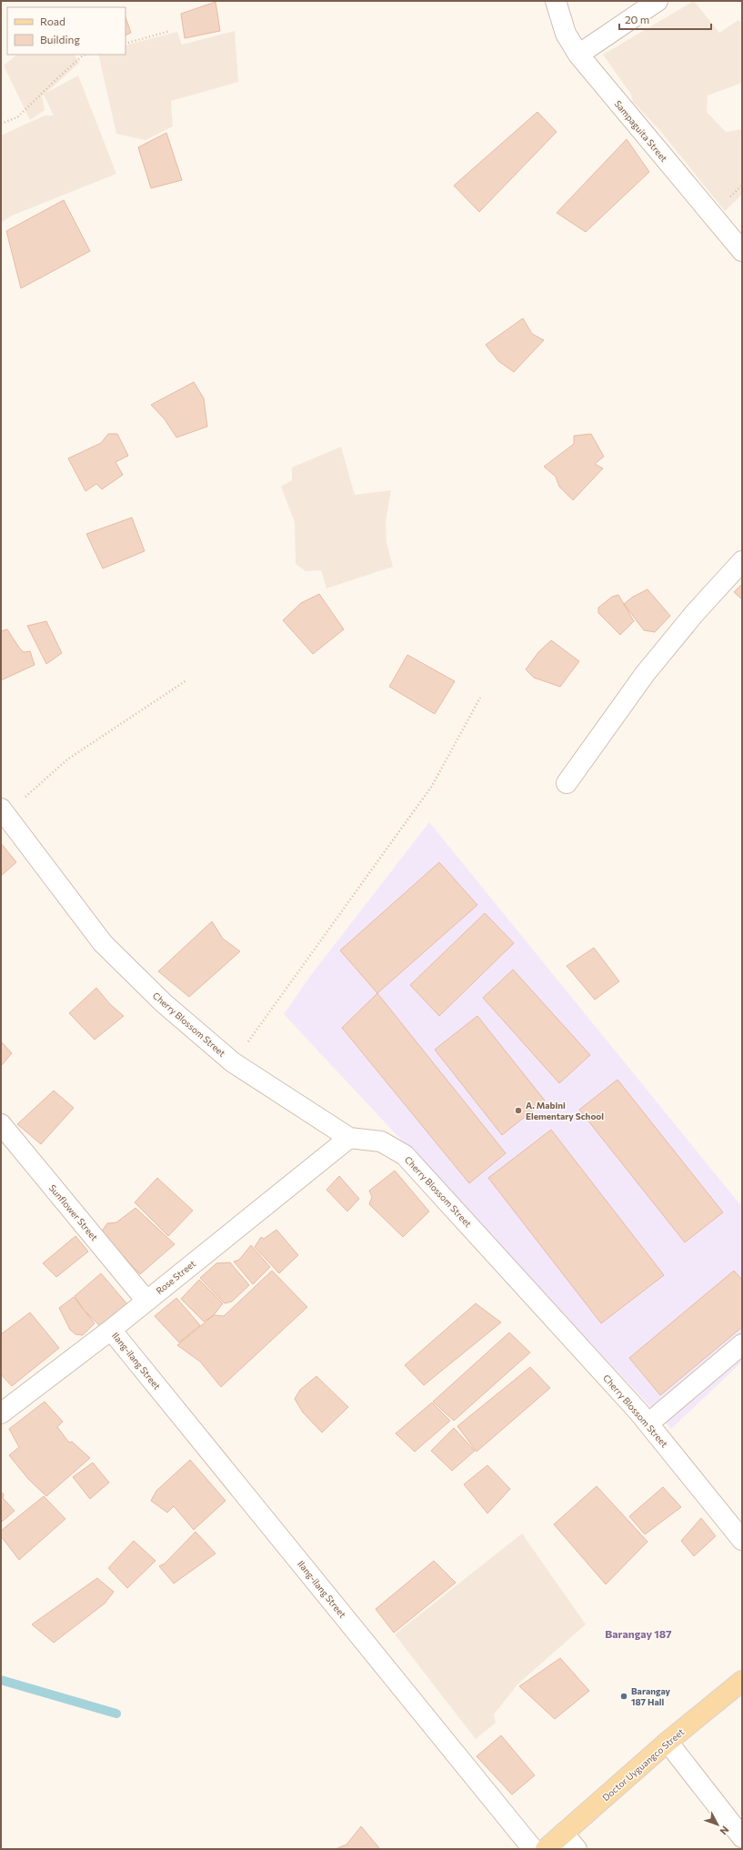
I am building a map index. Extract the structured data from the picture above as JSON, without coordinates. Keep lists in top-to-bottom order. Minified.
{"streets":{"main road":["Doctor Uyguangco Street"],"street":["Sampaguita Street","Cherry Blossom Street","Sunflower Street","Rose Street","Ilang-ilang Street"]},"crossings":[["Cherry Blossom Street","Rose Street"],["Sunflower Street","Rose Street"],["Rose Street","Ilang-ilang Street"]],"districts":["Barangay 187"],"places":["A. Mabini Elementary School","Barangay 187 Hall"],"legend":["Road","Building"],"scale_bar":"20 m","north":"bottom right"}
